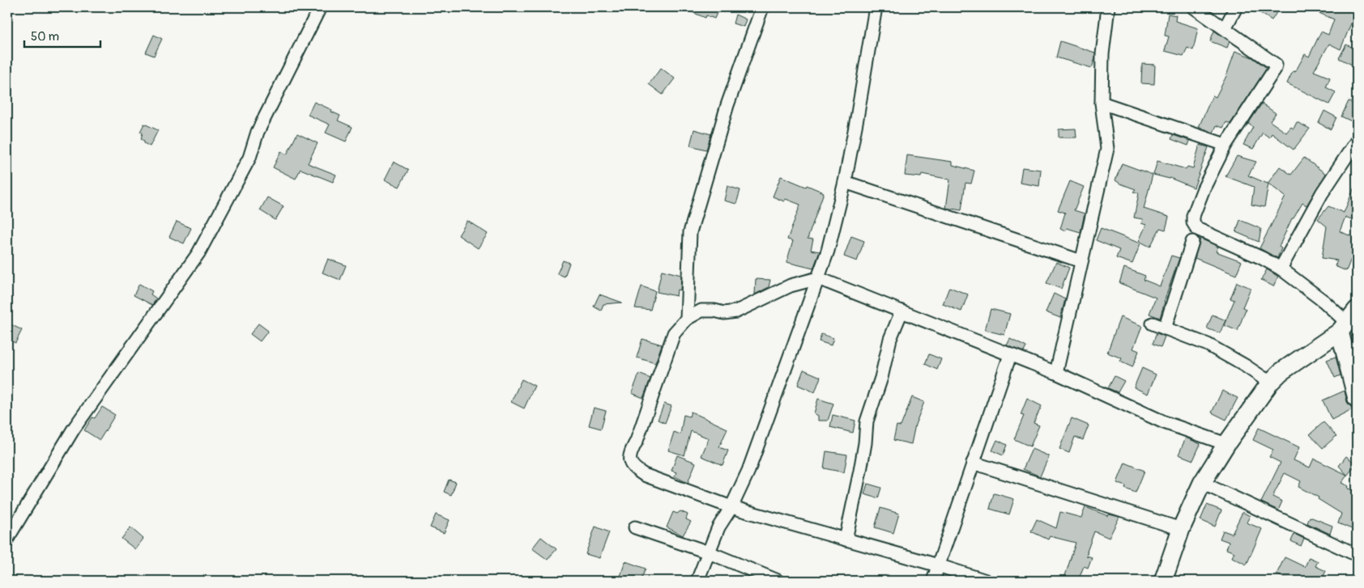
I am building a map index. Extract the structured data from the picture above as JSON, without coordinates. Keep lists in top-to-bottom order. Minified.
{"scale_bar":"50 m"}
